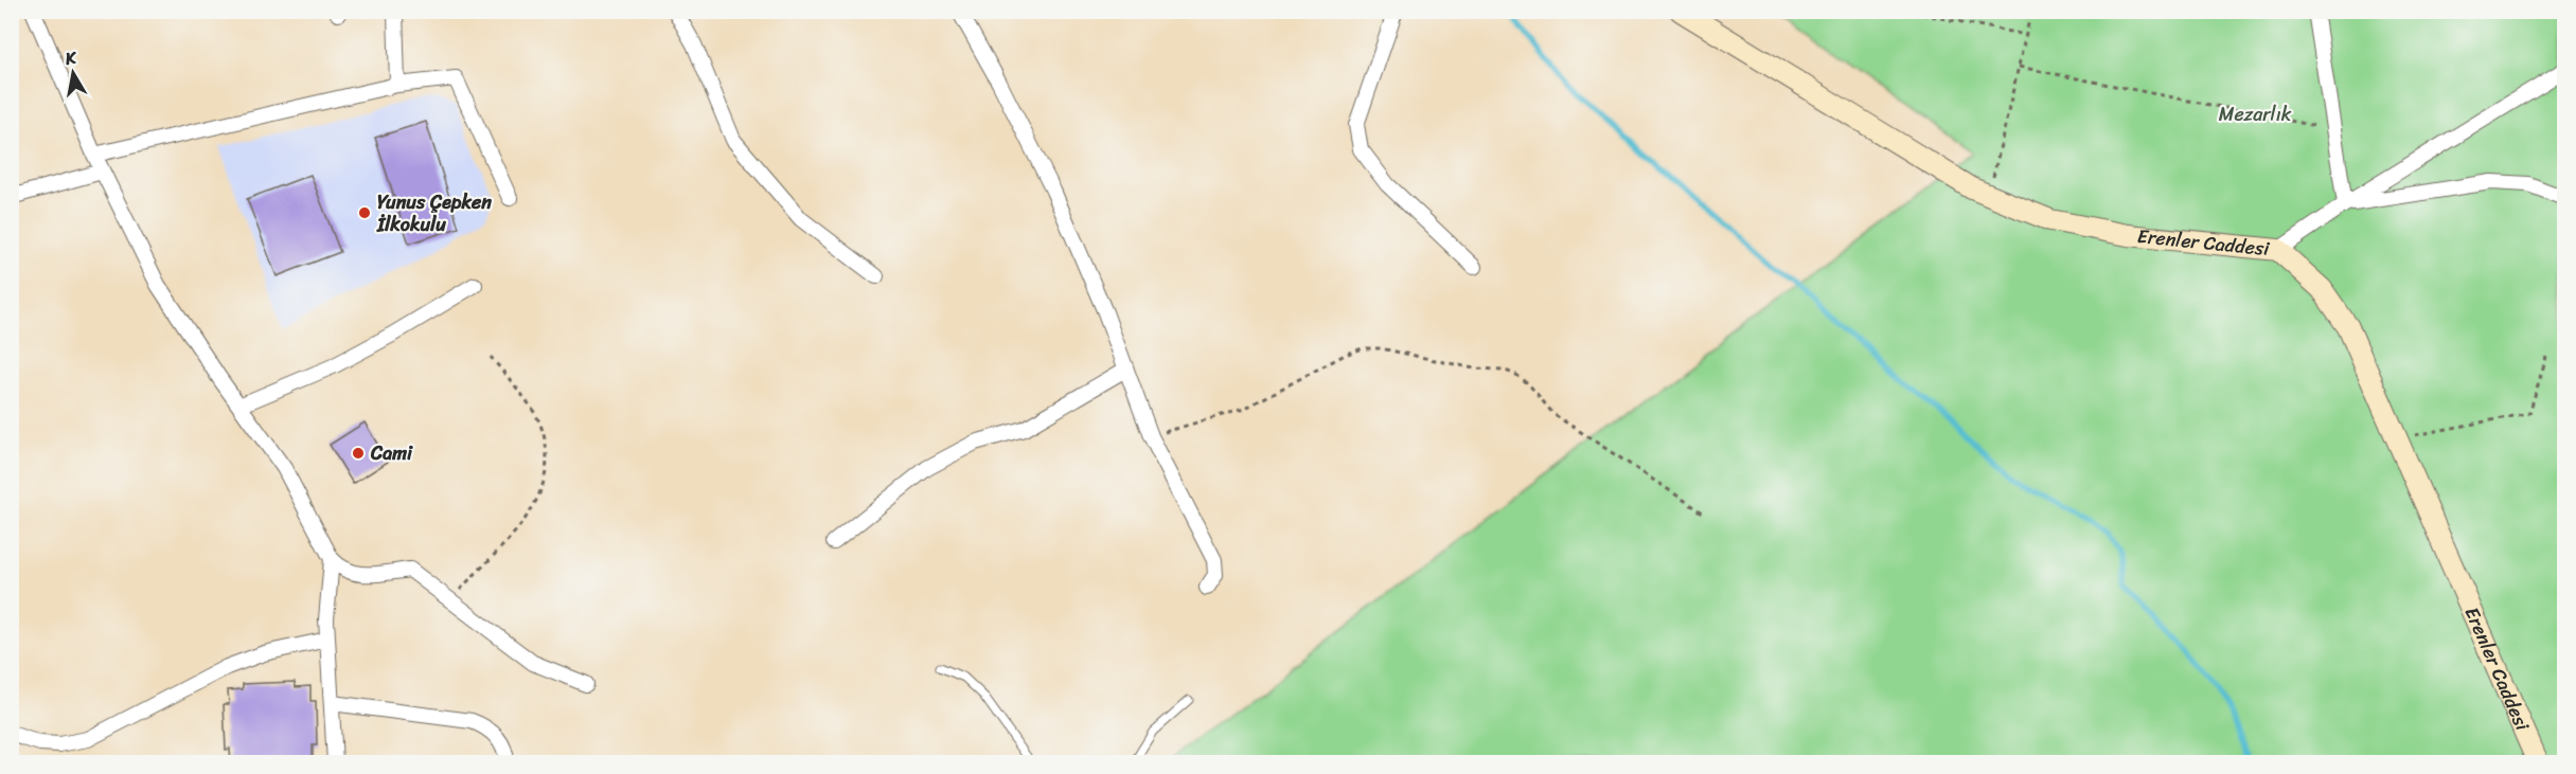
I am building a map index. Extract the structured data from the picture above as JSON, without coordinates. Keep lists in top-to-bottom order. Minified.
{"streets":{"main road":["Erenler Caddesi"]},"parks":["Mezarlık"],"places":["Yunus Çepken İlkokulu","Cami"],"north":"top"}
